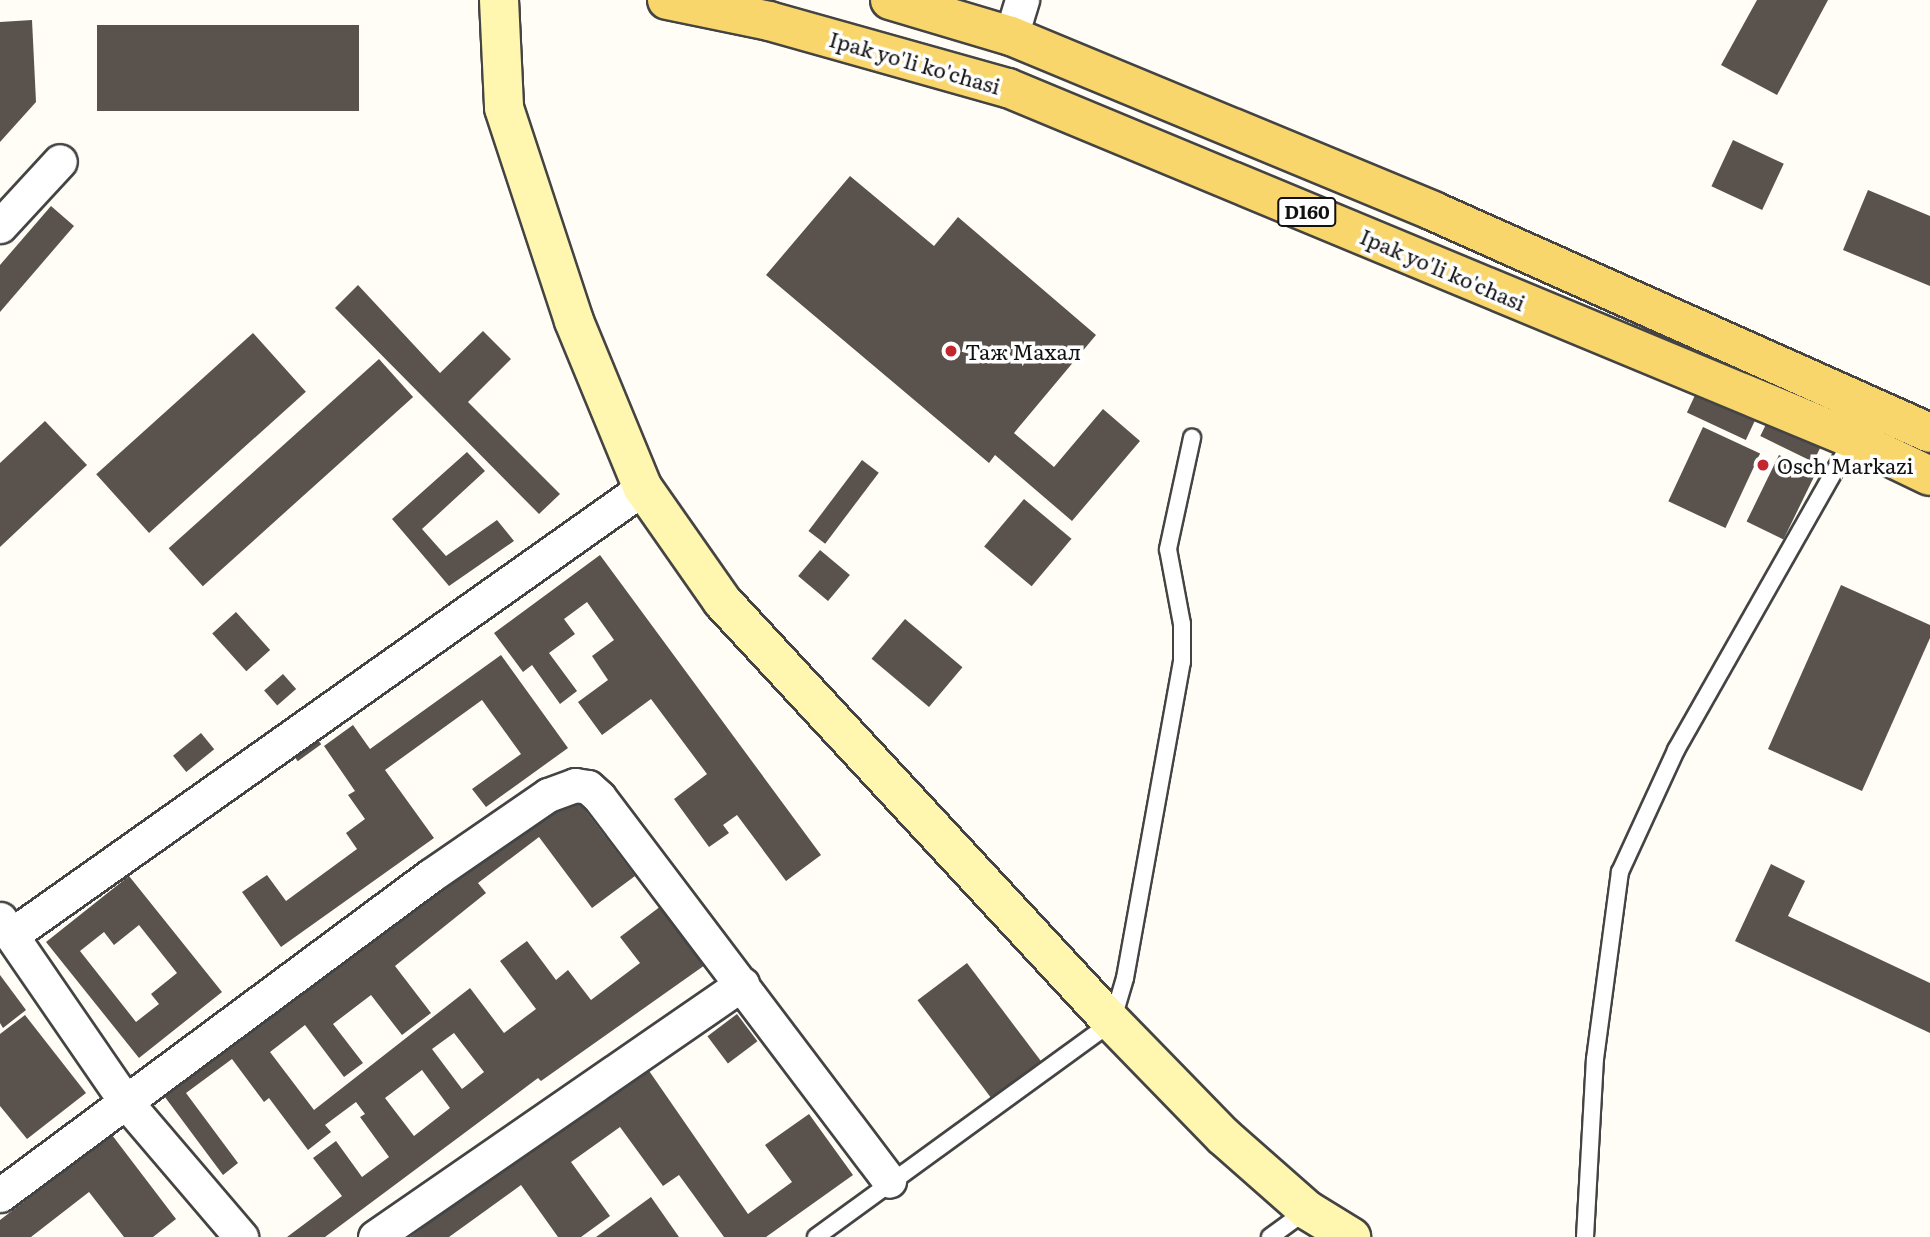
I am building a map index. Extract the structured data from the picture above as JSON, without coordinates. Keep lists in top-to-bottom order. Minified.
{"streets":{"main road":["Ipak yo'li ko'chasi","D160"]},"places":["Таж Махал","Osch Markazi"]}
